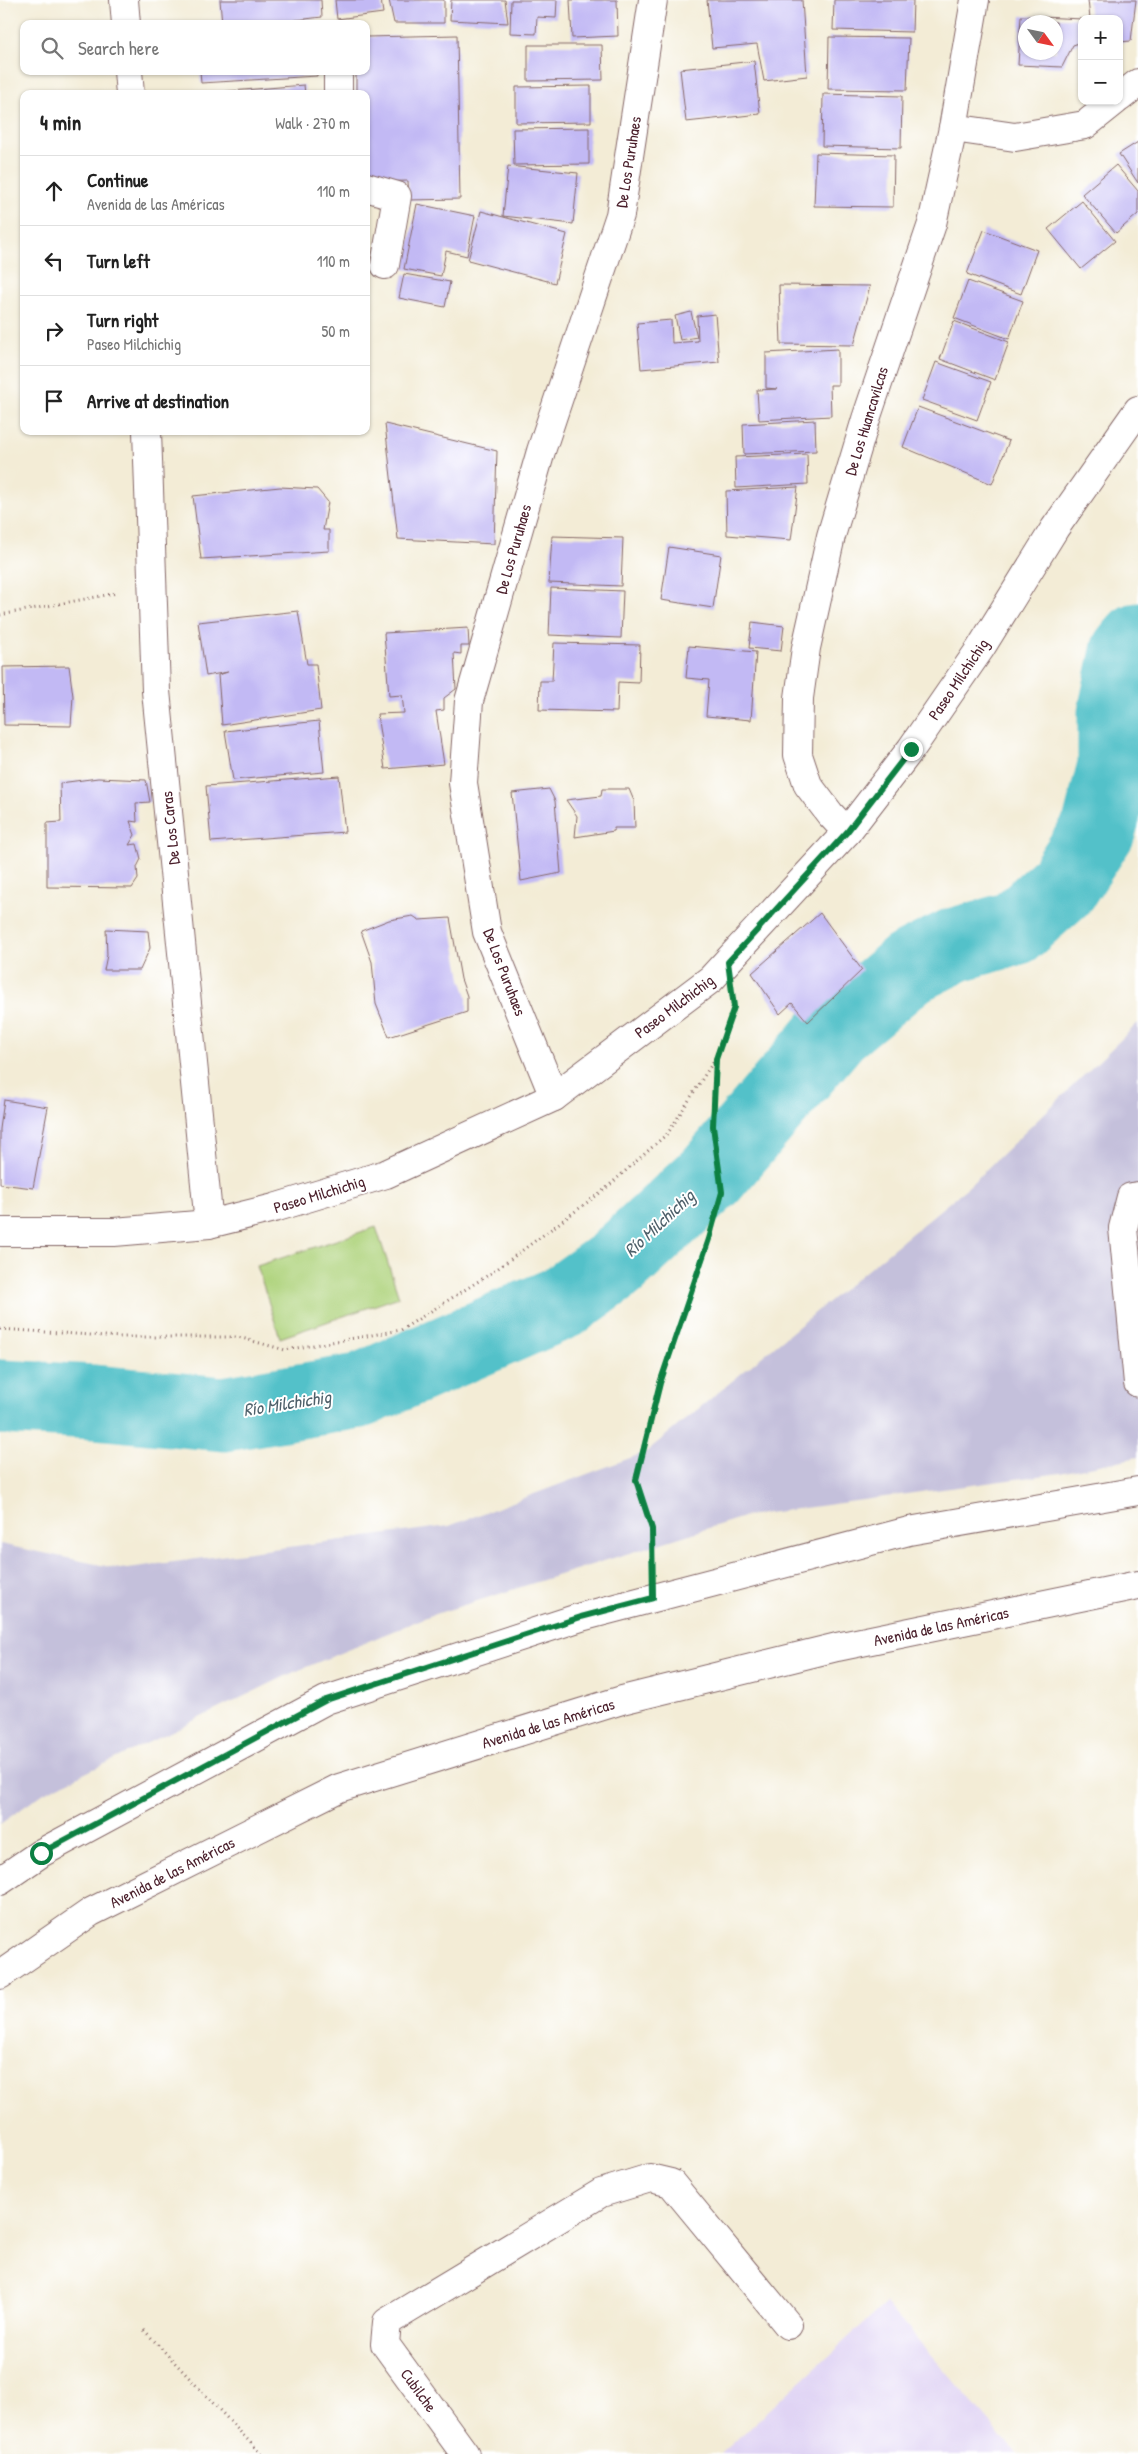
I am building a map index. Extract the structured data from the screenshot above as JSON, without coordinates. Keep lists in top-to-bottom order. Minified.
{"streets":{"street":["De Los Puruhaes","De Los Huancavilcas","Paseo Milchichig","De Los Caras","Avenida de las Américas","Cubilche"]},"crossings":[["De Los Puruhaes","Paseo Milchichig"],["De Los Huancavilcas","Paseo Milchichig"],["Paseo Milchichig","De Los Caras"]],"water":["Río Milchichig"],"north":"bottom right","page":{"map_buttons":["+","−"],"search":"Search here","heading":["4 min","Walk · 270 m"],"list":[["Continue","Avenida de las Américas","110 m"],["Turn left","110 m"],["Turn right","Paseo Milchichig","50 m"],"Arrive at destination"]}}
